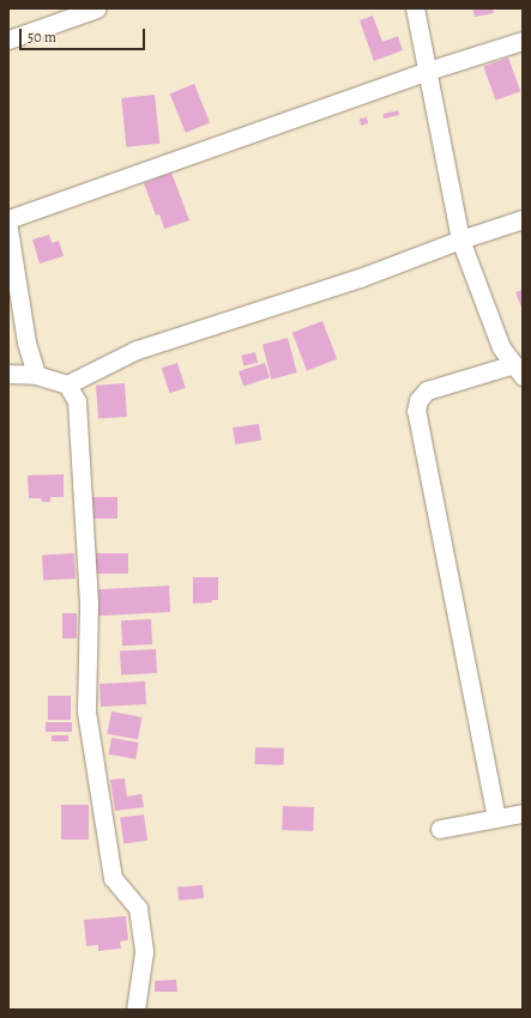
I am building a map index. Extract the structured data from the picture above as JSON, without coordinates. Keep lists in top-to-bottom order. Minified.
{"scale_bar":"50 m"}
